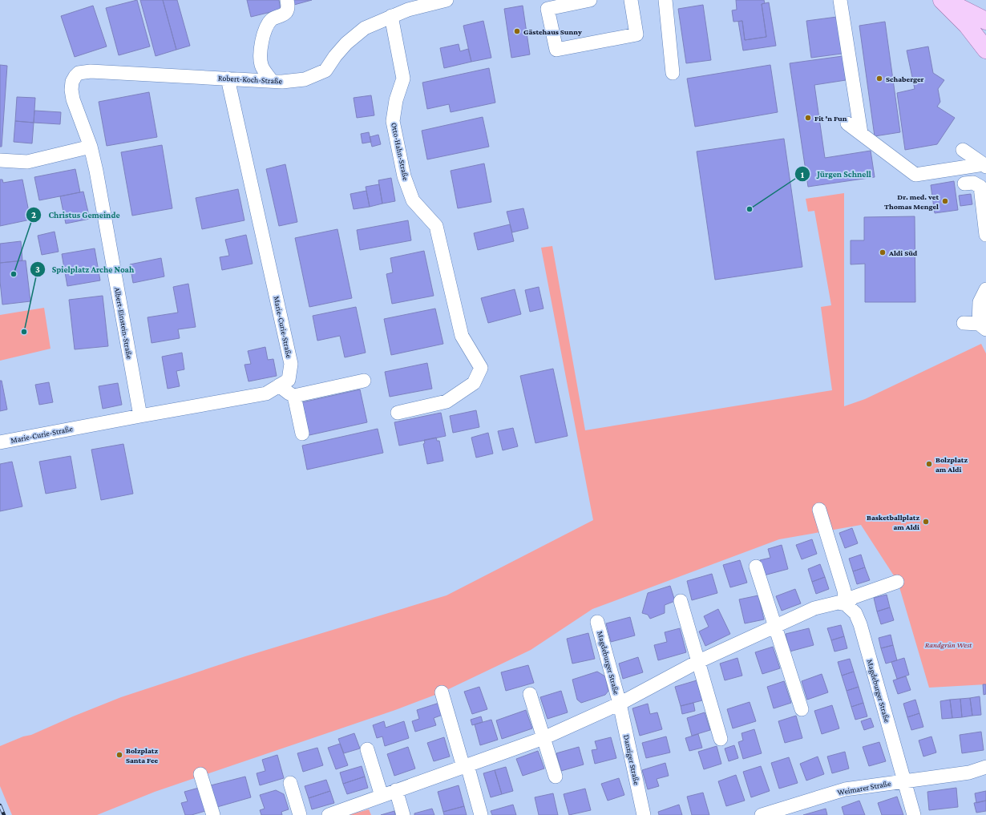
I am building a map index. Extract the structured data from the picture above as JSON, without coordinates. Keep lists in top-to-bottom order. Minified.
{"streets":{"street":["Robert-Koch-Straße","Otto-Hahn-Straße","Albert-Einstein-Straße","Marie-Curie-Straße","Magdeburger Straße","Danziger Straße","Weimarer Straße"]},"crossings":[["Robert-Koch-Straße","Otto-Hahn-Straße"],["Robert-Koch-Straße","Albert-Einstein-Straße"],["Robert-Koch-Straße","Marie-Curie-Straße"],["Albert-Einstein-Straße","Marie-Curie-Straße"],["Magdeburger Straße","Danziger Straße"],["Magdeburger Straße","Weimarer Straße"]],"parks":["Randgrün West"],"places":["Gästehaus Sunny","Schaberger","Fit 'n Fun","Dr. med. vet Thomas Mengel","Jürgen Schnell","Aldi Süd","Christus Gemeinde","Spielplatz Arche Noah","Bolzplatz am Aldi","Basketballplatz am Aldi","Bolzplatz Santa Fee"]}
